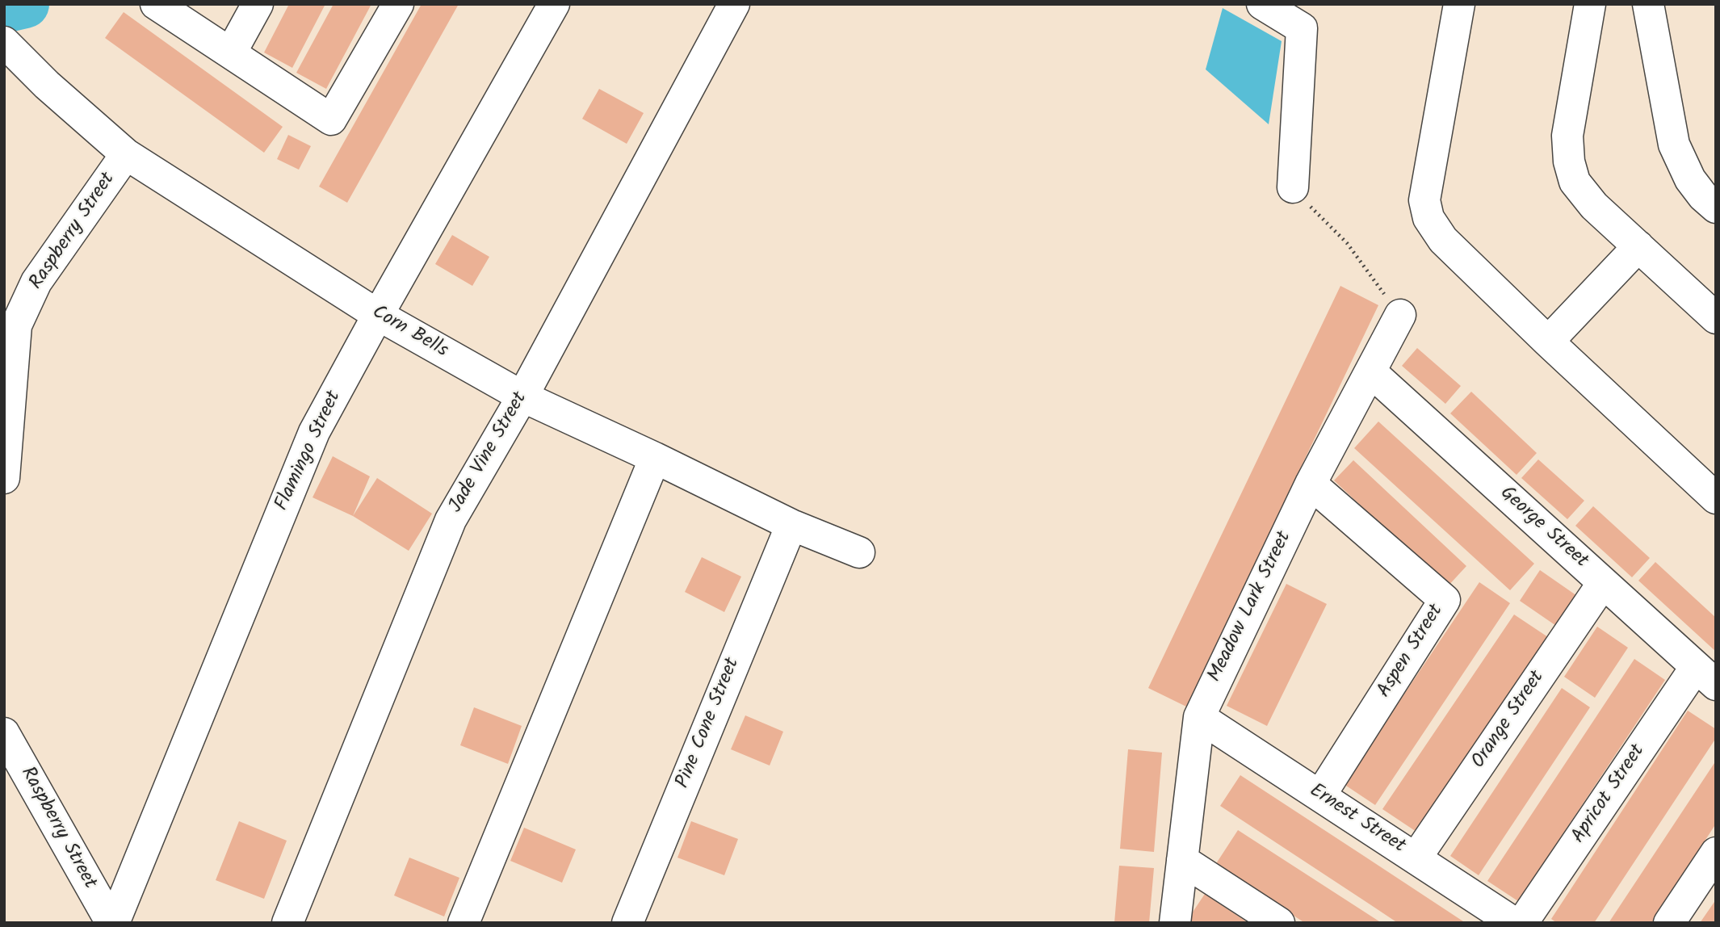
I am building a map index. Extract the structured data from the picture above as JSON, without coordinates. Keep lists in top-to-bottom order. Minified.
{"streets":{"street":["Raspberry Street","Corn Bells","Flamingo Street","Jade Vine Street","George Street","Meadow Lark Street","Aspen Street","Orange Street","Pine Cone Street","Apricot Street","Ernest Street"]},"crossings":[["Raspberry Street","Corn Bells"],["Raspberry Street","Flamingo Street"],["Corn Bells","Flamingo Street"],["Corn Bells","Jade Vine Street"],["Corn Bells","Pine Cone Street"],["George Street","Meadow Lark Street"],["George Street","Orange Street"],["George Street","Apricot Street"],["Meadow Lark Street","Aspen Street"],["Meadow Lark Street","Ernest Street"],["Aspen Street","Ernest Street"],["Orange Street","Ernest Street"]]}
